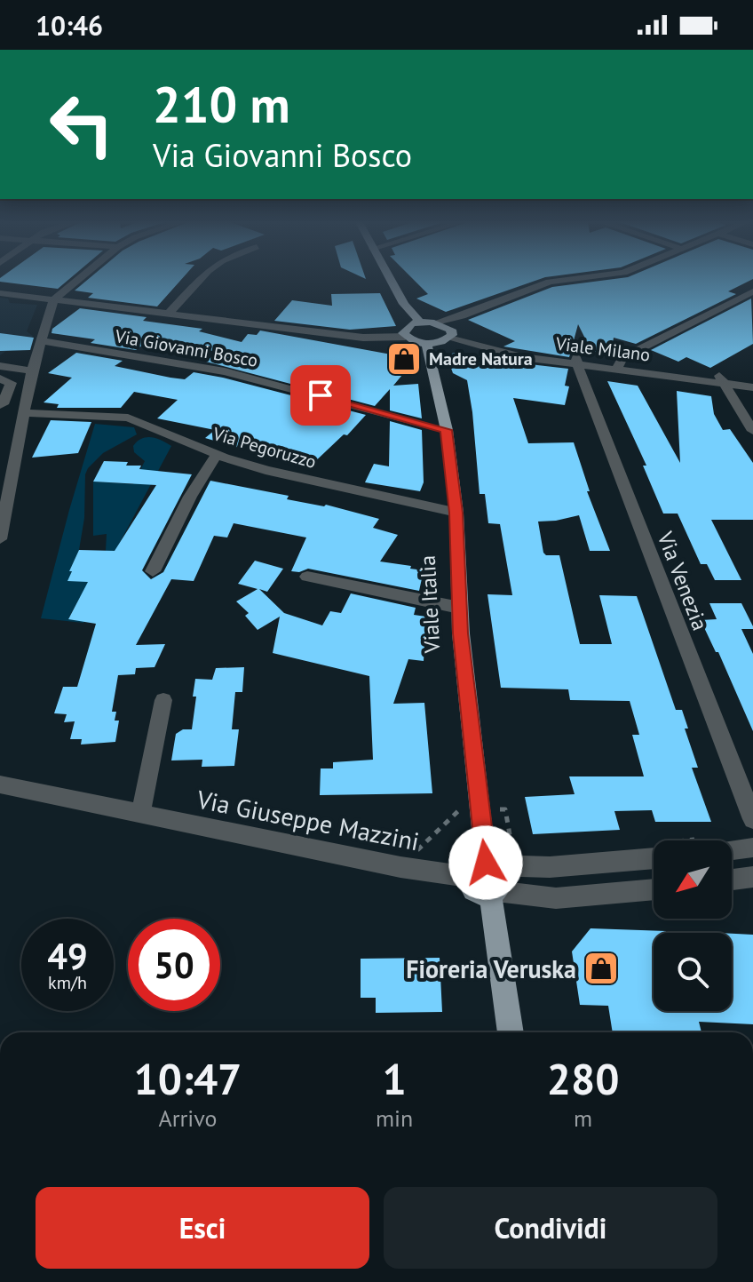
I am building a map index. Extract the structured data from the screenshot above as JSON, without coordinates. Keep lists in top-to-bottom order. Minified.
{"streets":{"main road":["Viale Italia"],"street":["Via Giovanni Bosco","Viale Milano","Via Pegoruzzo","Via Venezia","Via Giuseppe Mazzini"]},"crossings":[["Via Giovanni Bosco","Viale Italia"],["Viale Milano","Via Venezia"],["Via Pegoruzzo","Viale Italia"],["Viale Italia","Via Giuseppe Mazzini"]],"places":{"shop":["Madre Natura","Fioreria Veruska"]},"north":"bottom left","page":{"status":"10:46","turn":["210 m","Via Giovanni Bosco"],"speed":"49 km/h","limit":"50","eta":["10:47","Arrivo","1","min","280","m"],"buttons":["Esci","Condividi"]}}
